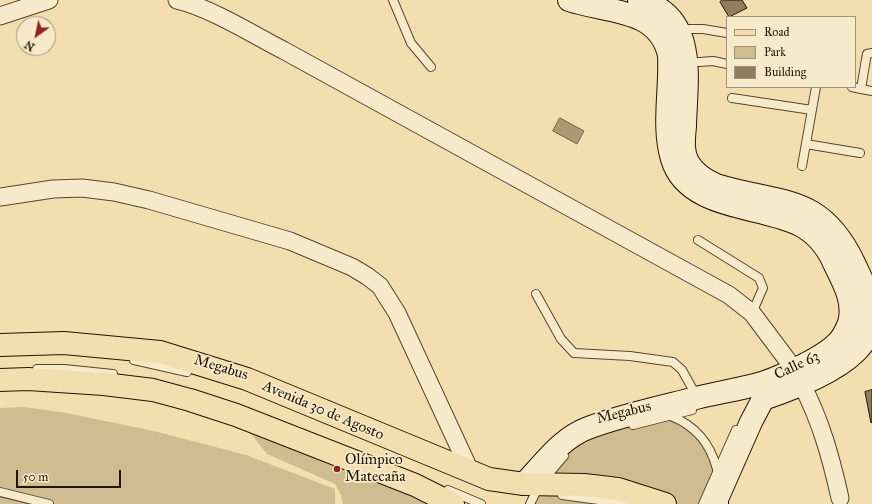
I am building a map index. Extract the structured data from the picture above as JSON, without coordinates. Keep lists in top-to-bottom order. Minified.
{"streets":{"main road":["Avenida 30 de Agosto"],"street":["Calle 63"],"lane":["Megabus"]},"crossings":[["Calle 63","Megabus"],["Calle 63","Avenida 30 de Agosto"],["Megabus","Avenida 30 de Agosto"]],"places":["Olímpico Matecaña"],"legend":["Road","Park","Building"],"scale_bar":"50 m","north":"bottom left"}
